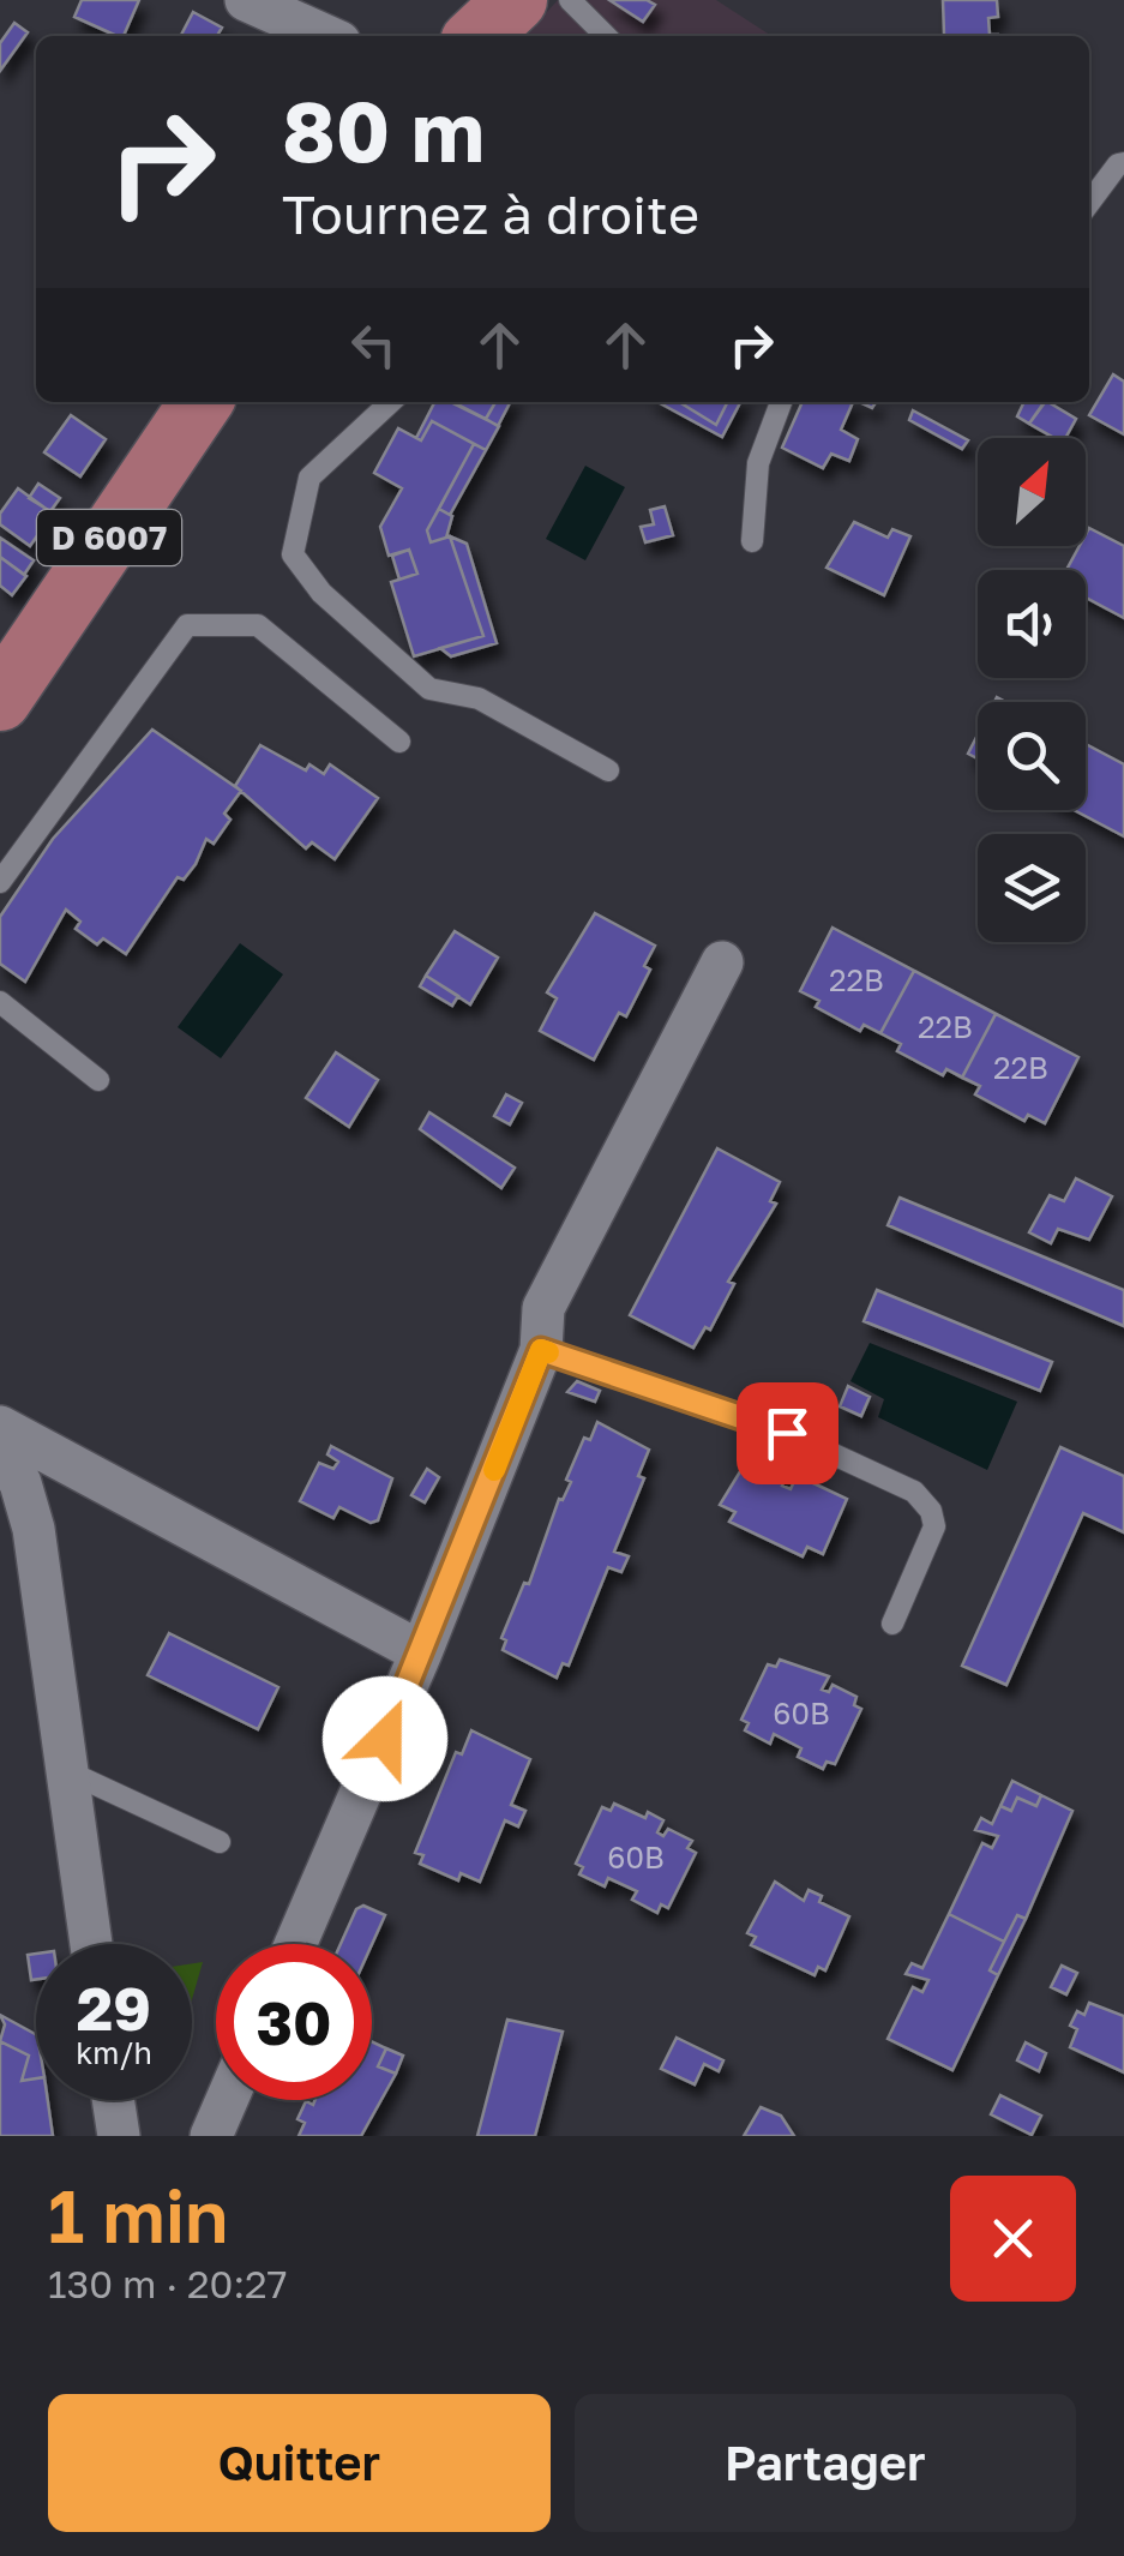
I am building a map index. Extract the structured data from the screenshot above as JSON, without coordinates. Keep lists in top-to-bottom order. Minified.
{"streets":{"main road":["D 6007"]},"house_numbers":["22B","22B","22B","60B","60B"],"north":"top right","page":{"turn":["80 m","Tournez à droite"],"speed":"29 km/h","limit":"30","heading":["1 min","130 m · 20:27"],"buttons":["Quitter","Partager"]}}
